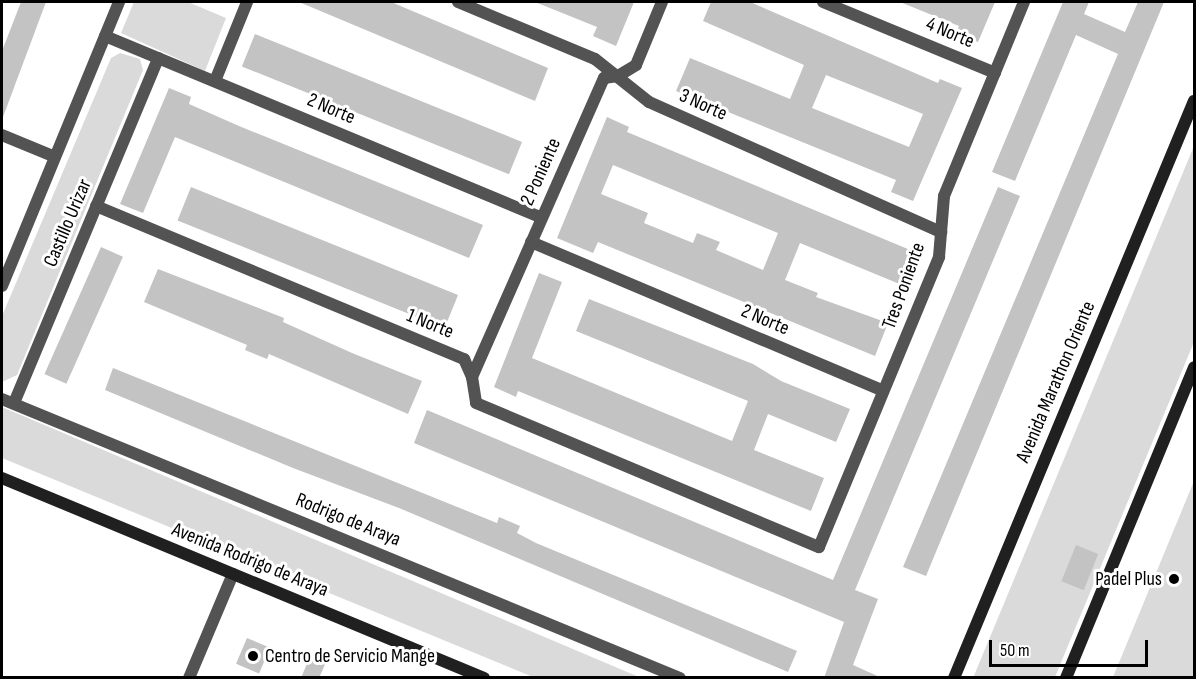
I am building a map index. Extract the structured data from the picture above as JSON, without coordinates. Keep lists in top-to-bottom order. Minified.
{"streets":{"main road":["Avenida Marathon Oriente","Avenida Rodrigo de Araya"],"street":["4 Norte","3 Norte","2 Norte","2 Poniente","Castillo Urizar","Tres Poniente","1 Norte","Rodrigo de Araya"]},"crossings":[["4 Norte","Tres Poniente"],["3 Norte","2 Poniente"],["3 Norte","Tres Poniente"],["2 Norte","2 Poniente"],["2 Norte","Castillo Urizar"],["2 Norte","Tres Poniente"],["2 Poniente","1 Norte"],["Castillo Urizar","1 Norte"],["Castillo Urizar","Rodrigo de Araya"],["Tres Poniente","1 Norte"]],"places":["Padel Plus","Centro de Servicio Mange"],"scale_bar":"50 m"}
